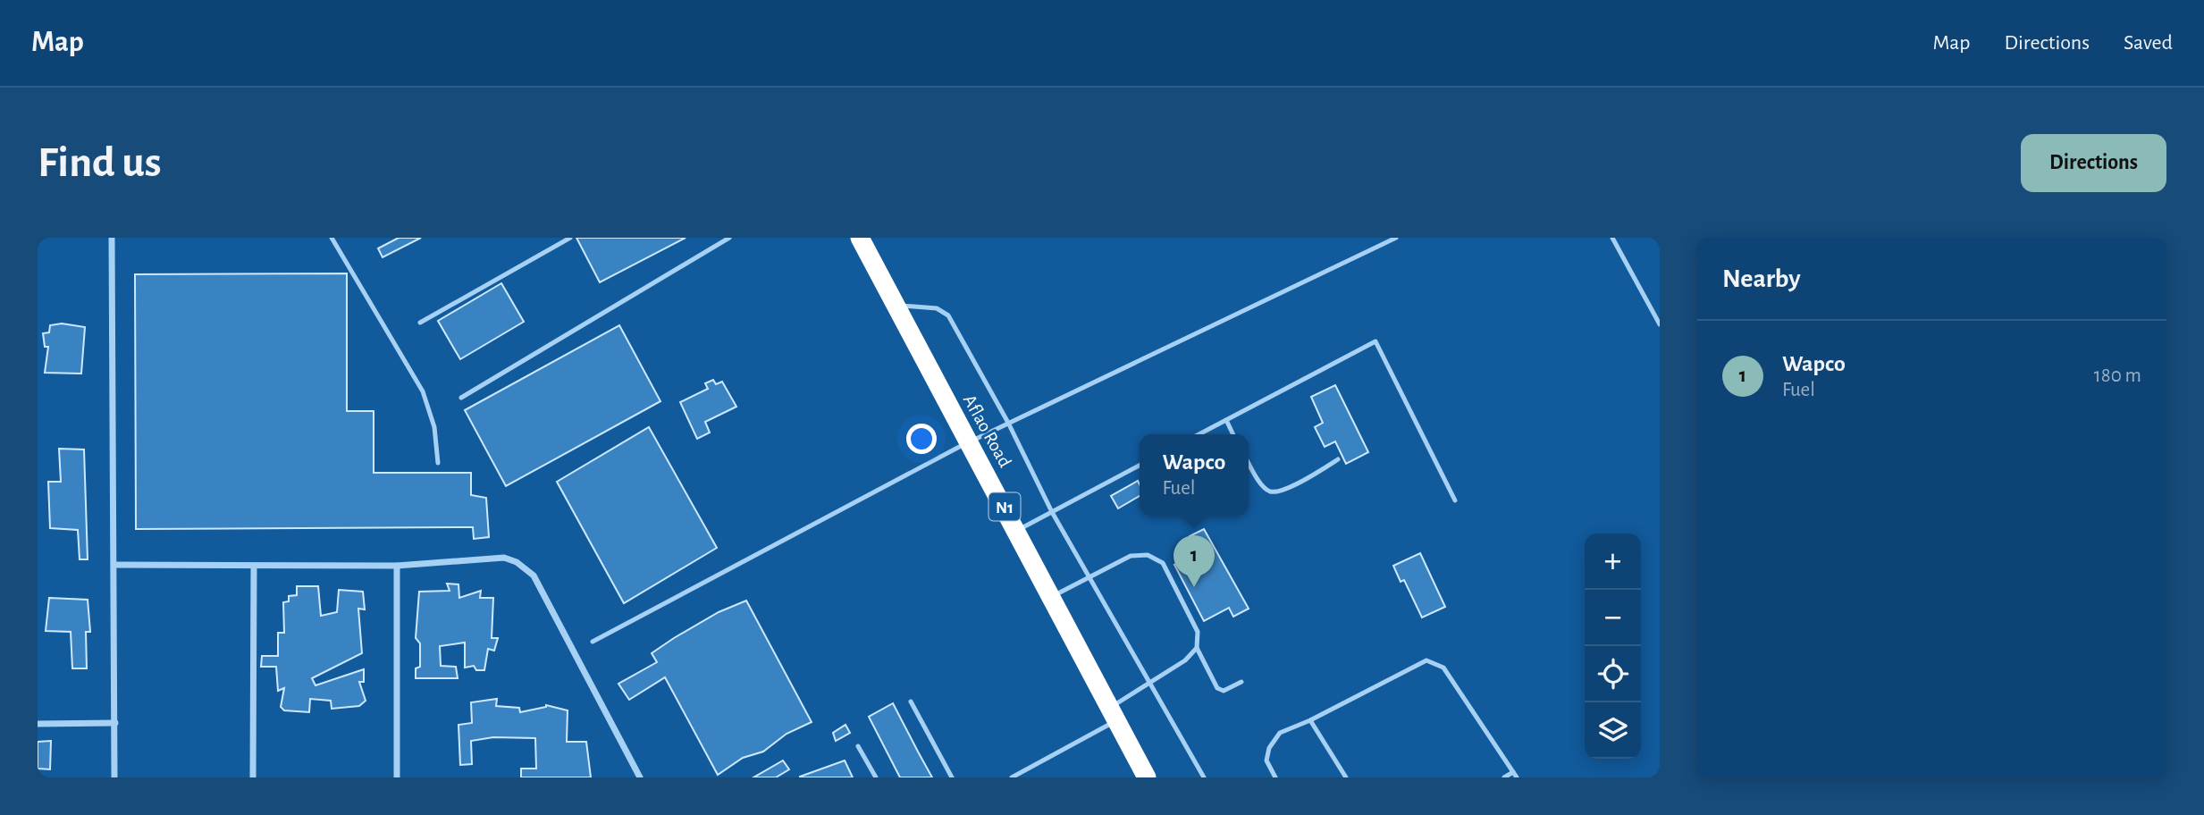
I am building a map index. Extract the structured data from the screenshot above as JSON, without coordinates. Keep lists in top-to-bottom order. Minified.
{"streets":{"highway":["Aflao Road","N1"]},"page":{"header":"Map","nav":["Map","Directions","Saved"],"buttons":"Directions","title":"Find us","heading":"Nearby","list":[{"mark":"1","name":"Wapco","note":"Fuel","value":"180 m"}],"popup":["Wapco","Fuel"],"map_buttons":["+","−"],"pins":"1"}}
